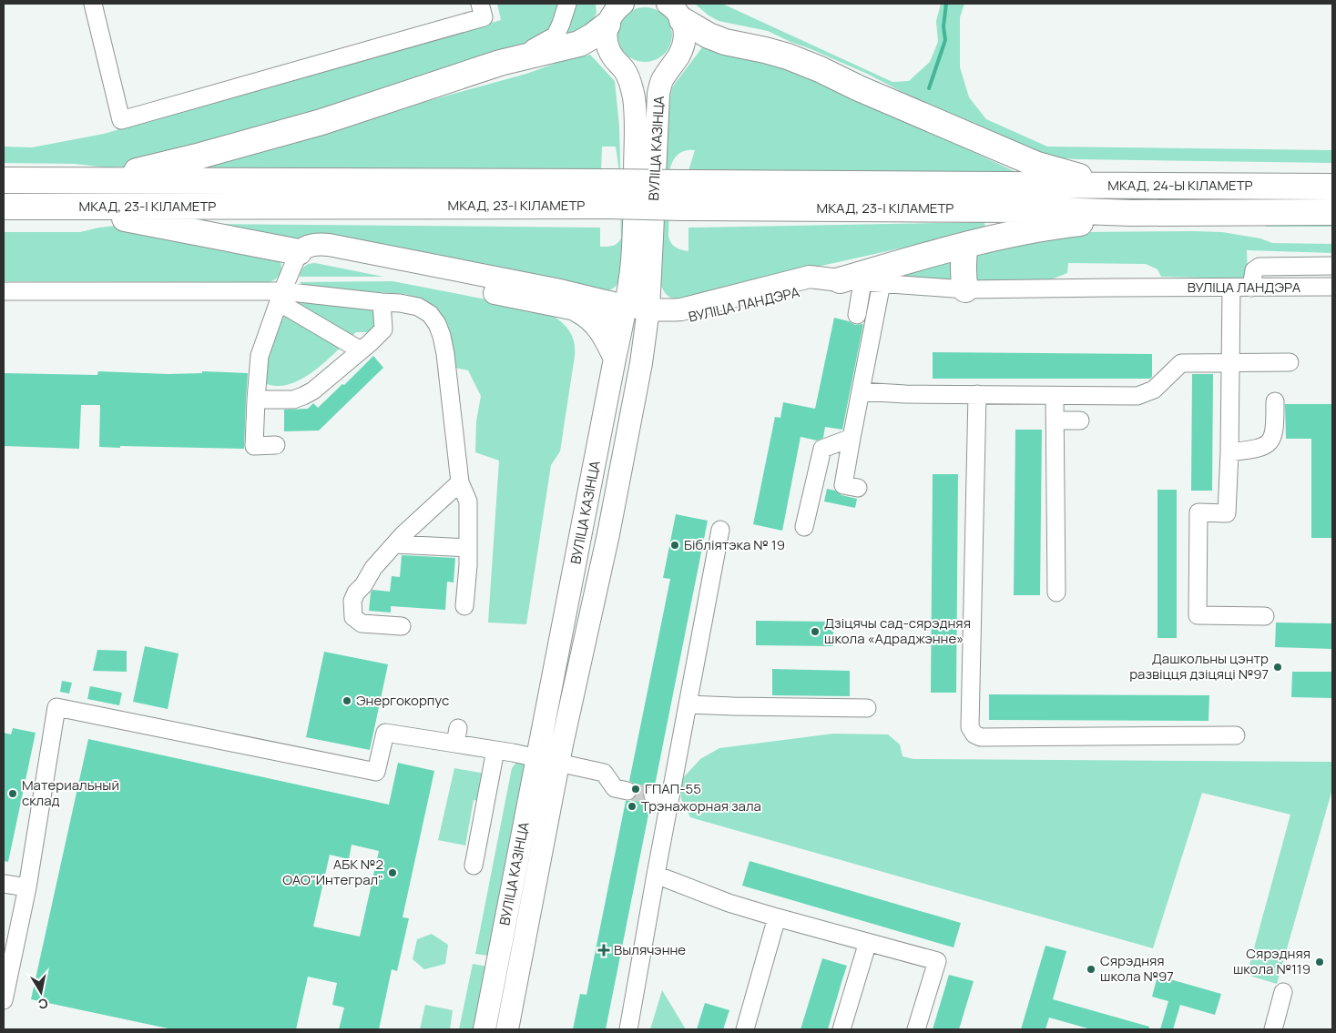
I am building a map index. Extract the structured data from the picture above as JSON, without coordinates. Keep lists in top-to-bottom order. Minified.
{"streets":{"highway":["МКАД, 24-Ы КІЛАМЕТР","МКАД, 23-І КІЛАМЕТР"],"main road":["ВУЛІЦА КАЗІНЦА","ВУЛІЦА ЛАНДЭРА"]},"crossings":[["ВУЛІЦА КАЗІНЦА","ВУЛІЦА ЛАНДЭРА"],["МКАД, 24-Ы КІЛАМЕТР","МКАД, 23-І КІЛАМЕТР"]],"places":{"other":["Бібліятэка № 19","Дзіцячы сад-сярэдняя школа «Адраджэнне»","Дашкольны цэнтр развіцця дзіцяці №97","Энергокорпус","ГПАП-55","Материальный склад","Трэнажорная зала","АБК №2 ОАО\"Интеграл\"","Сярэдняя школа №119","Сярэдняя школа №97"],"health":["Вылячэнне"]},"north":"bottom"}
